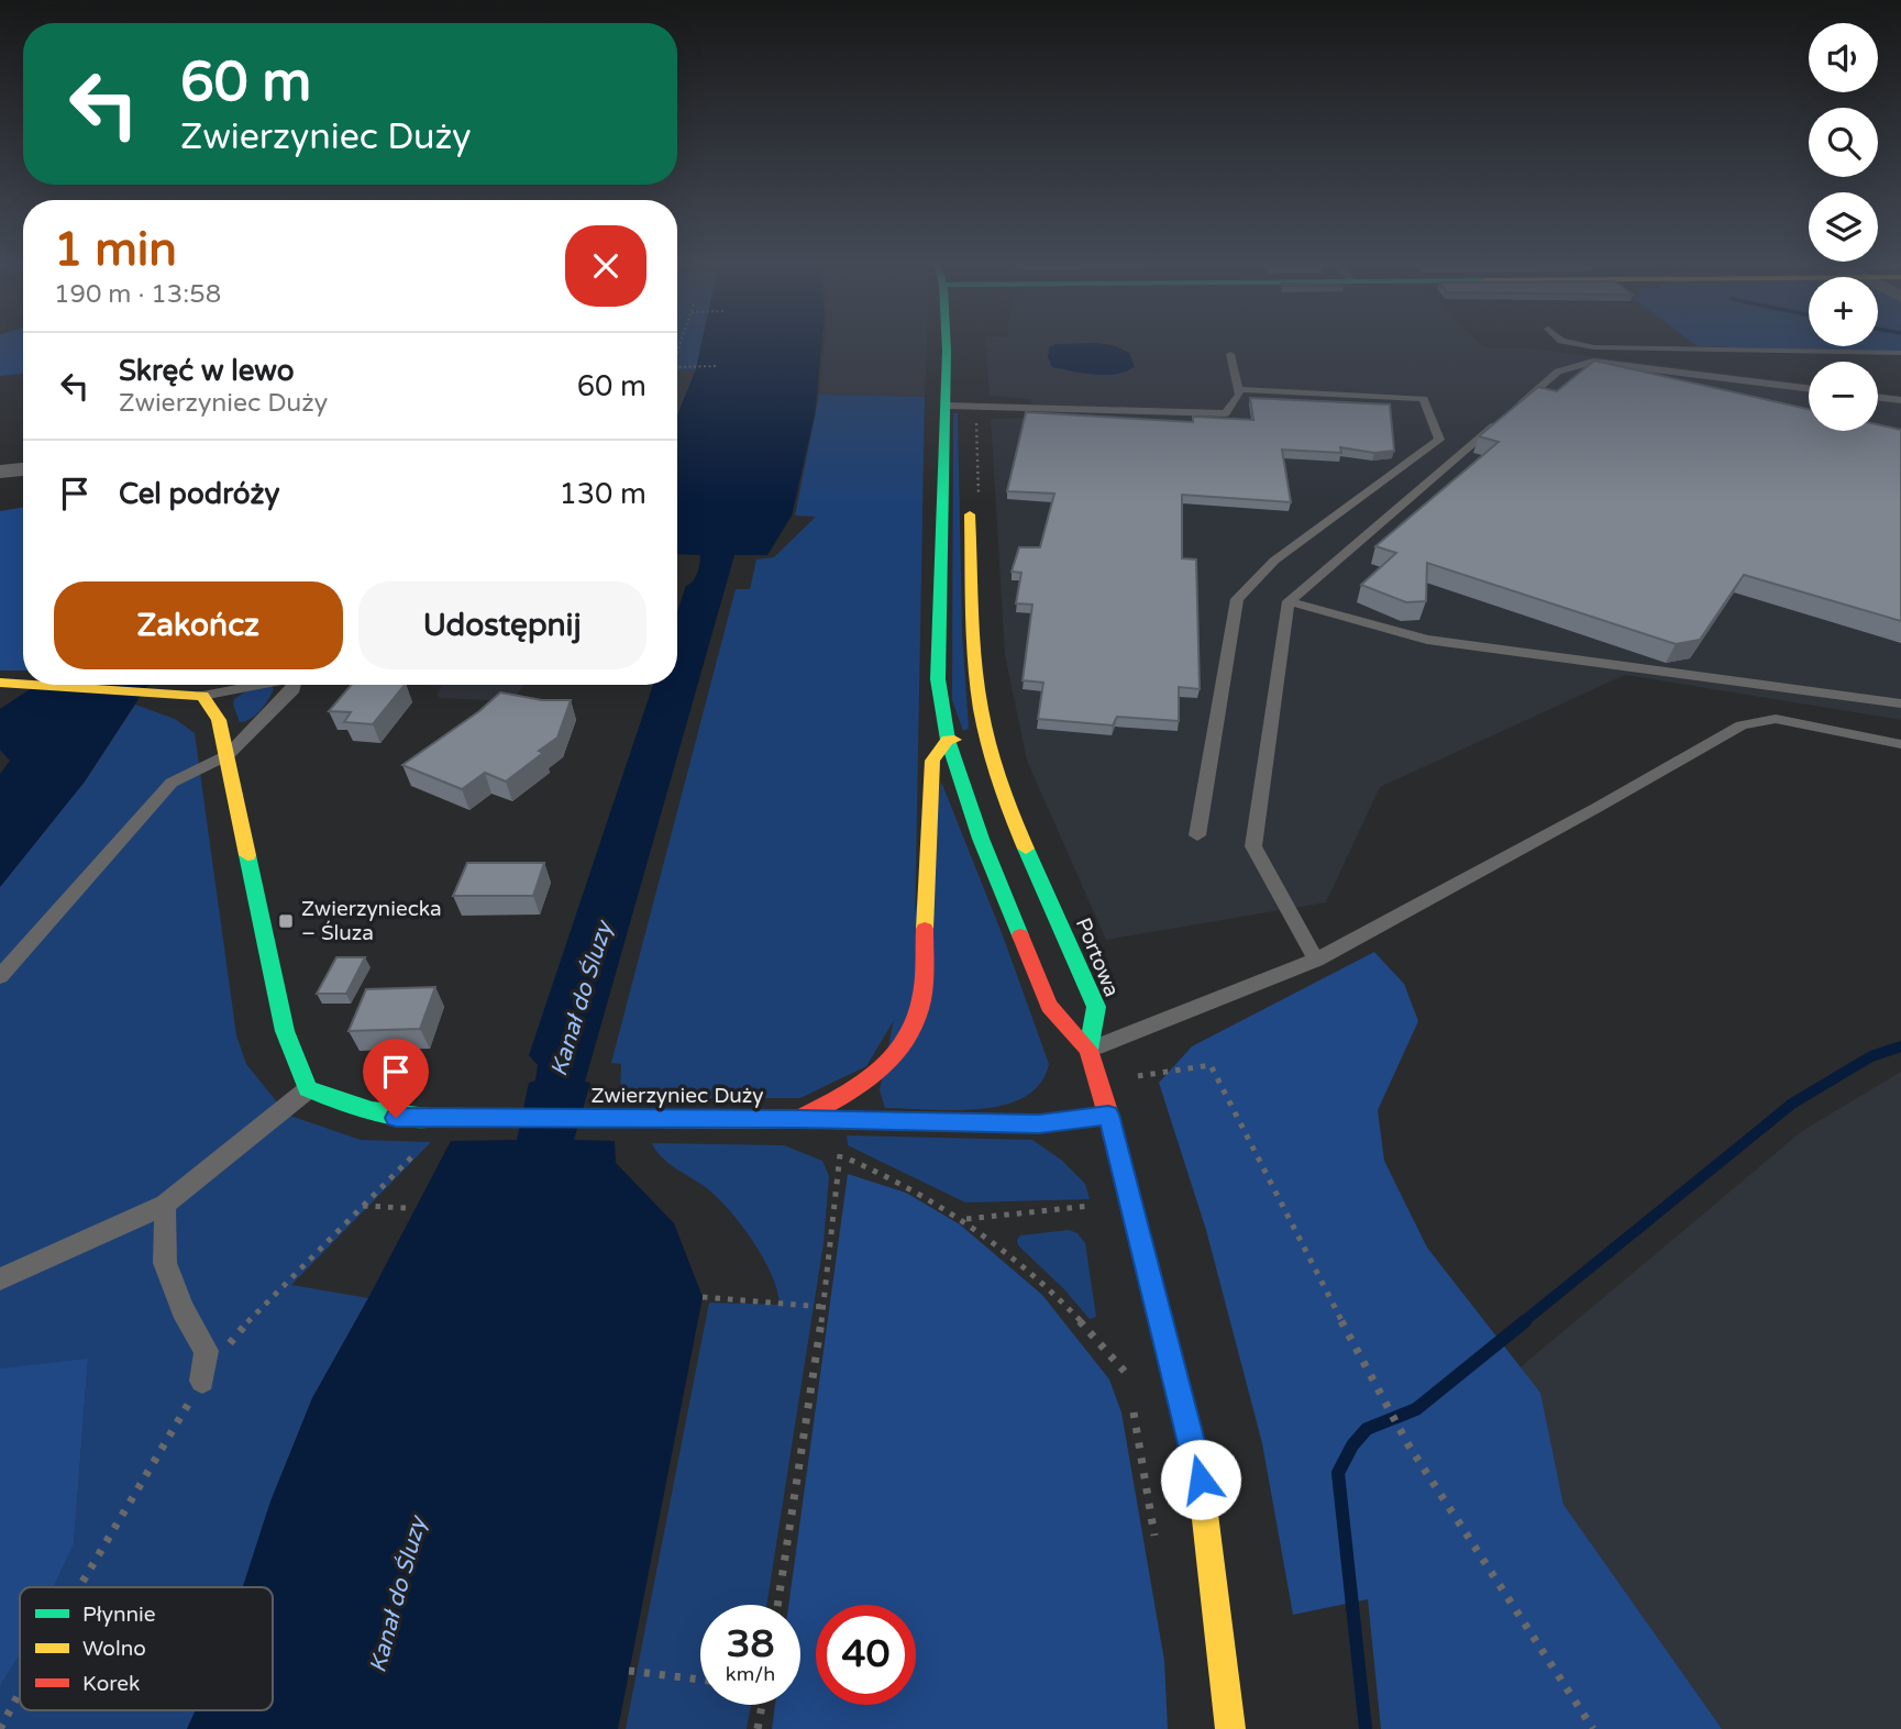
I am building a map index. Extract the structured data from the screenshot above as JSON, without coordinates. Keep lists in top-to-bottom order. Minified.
{"streets":{"street":["Portowa","Zwierzyniec Duży"]},"water":["Kanał do Śluzy"],"places":{"transit":["Zwierzyniecka – Śluza"]},"legend":["Płynnie","Wolno","Korek"],"page":{"map_buttons":["+","−"],"turn":["60 m","Zwierzyniec Duży"],"heading":["1 min","190 m · 13:58"],"list":[{"name":"Skręć w lewo","note":"Zwierzyniec Duży","value":"60 m"},{"name":"Cel podróży","value":"130 m"}],"buttons":["Zakończ","Udostępnij"],"speed":"38 km/h","limit":"40"}}
